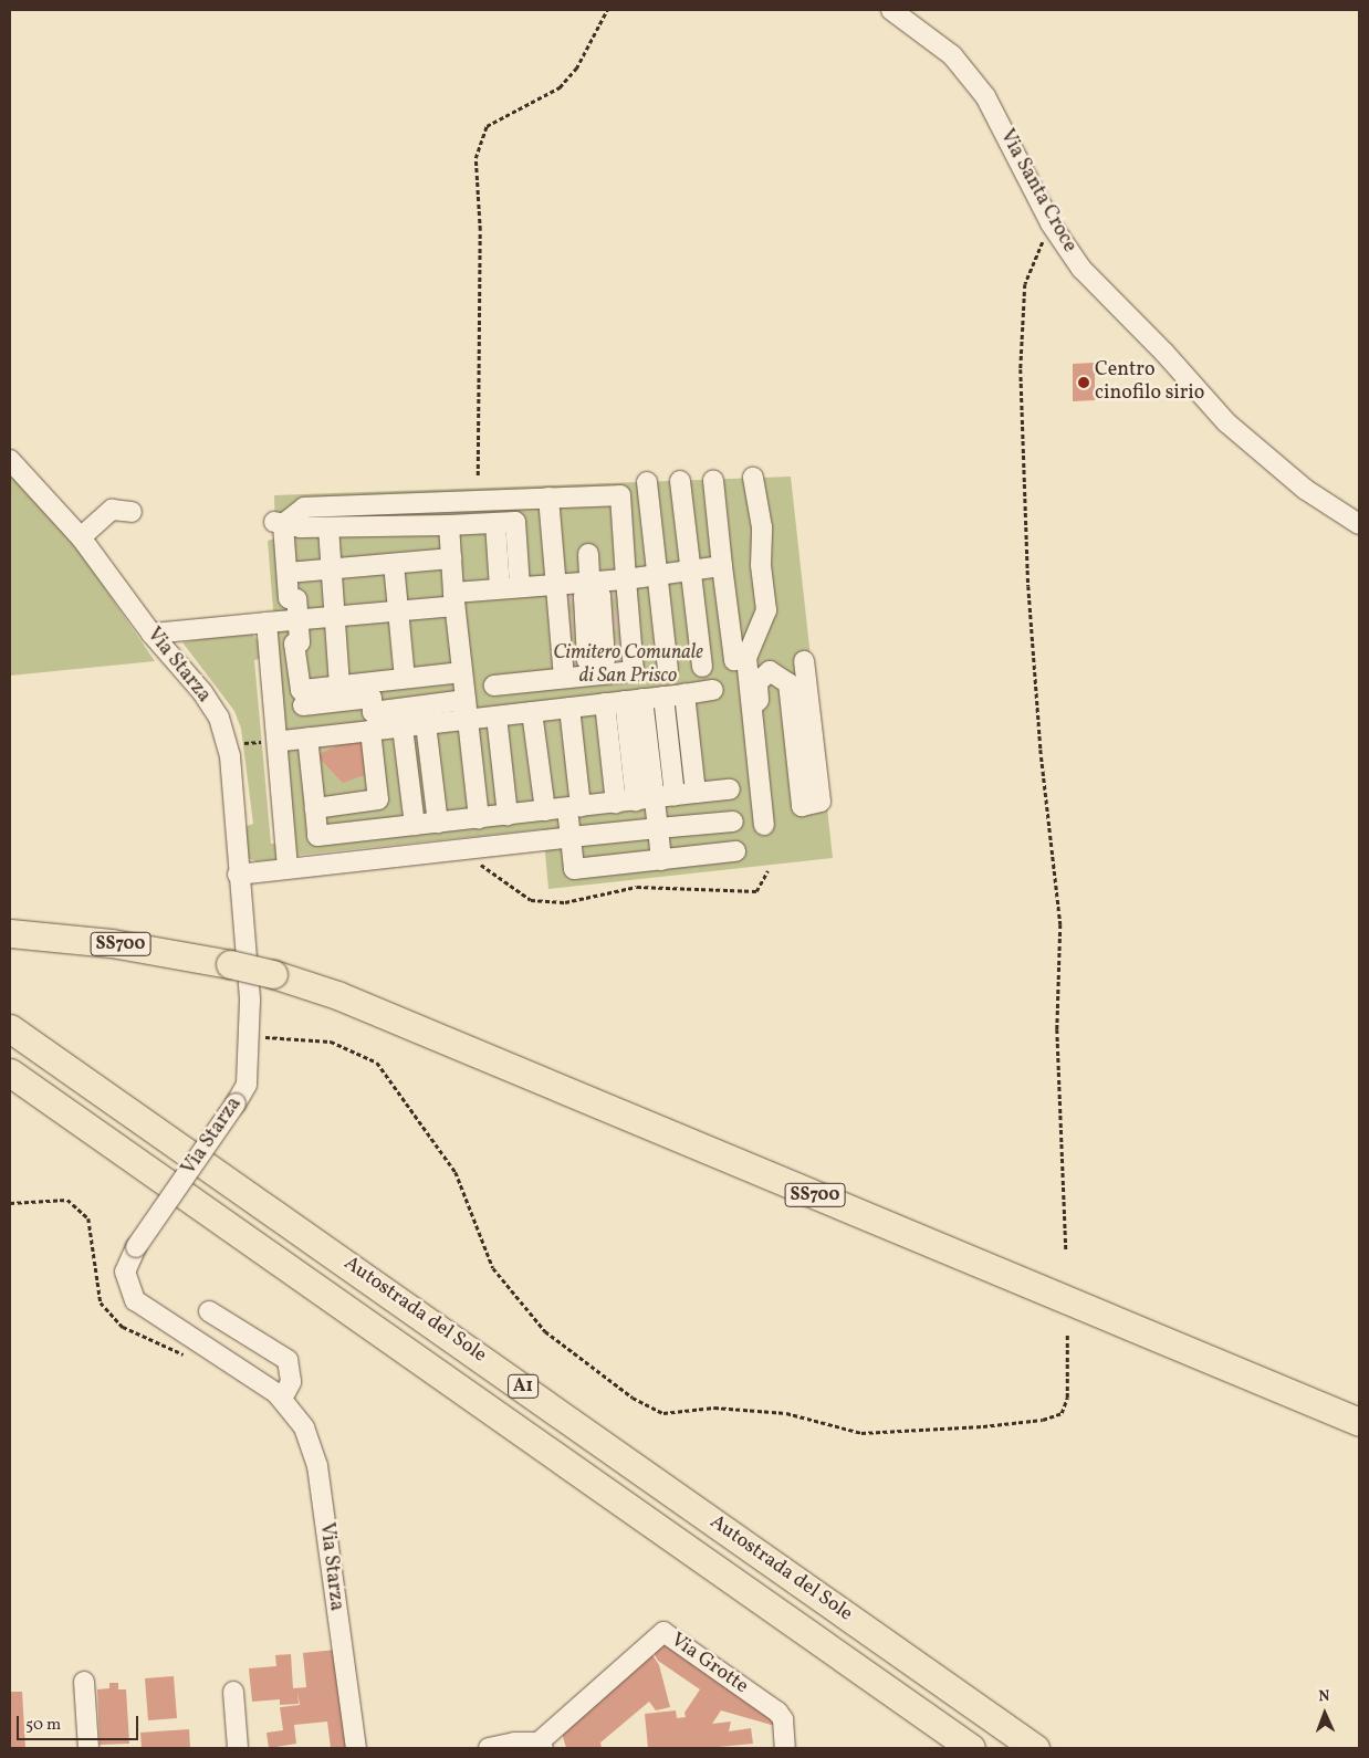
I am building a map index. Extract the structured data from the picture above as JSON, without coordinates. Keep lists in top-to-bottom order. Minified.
{"streets":{"highway":["SS700","Autostrada del Sole","A1"],"street":["Via Santa Croce","Via Starza","Via Grotte"]},"parks":["Cimitero Comunale di San Prisco"],"places":["Centro cinofilo sirio"],"scale_bar":"50 m","north":"top"}
